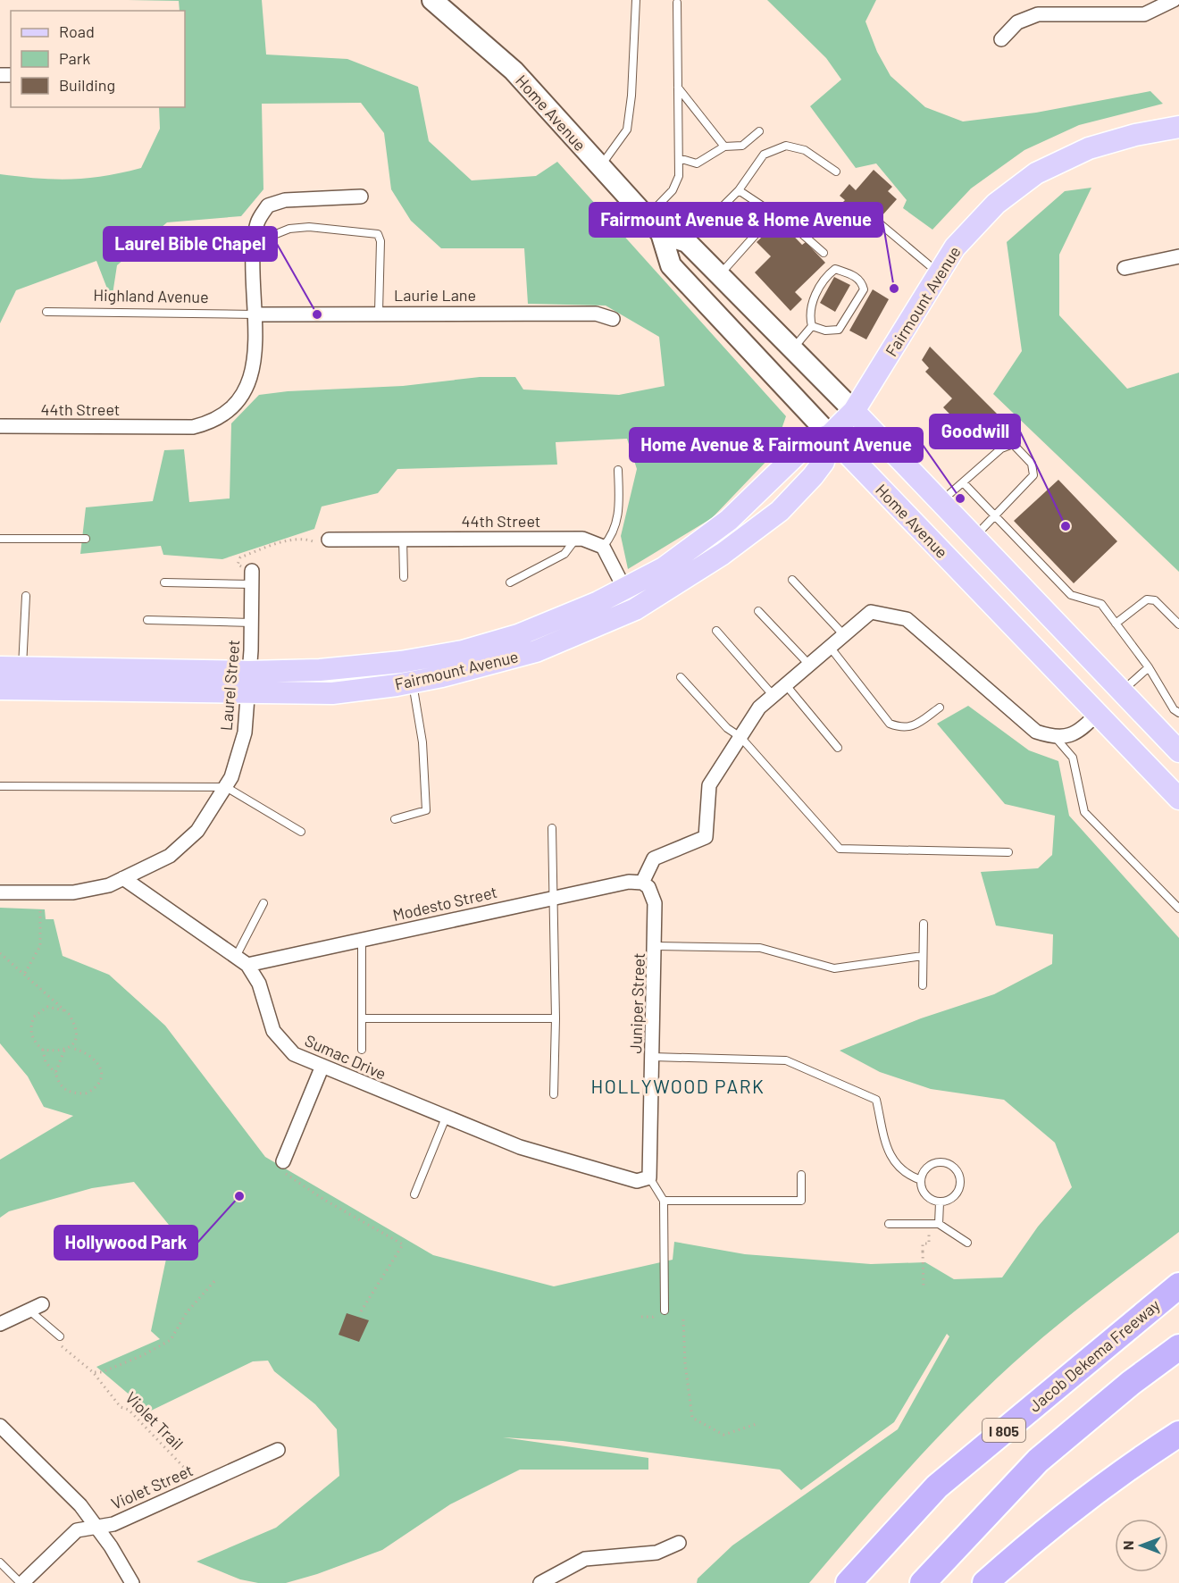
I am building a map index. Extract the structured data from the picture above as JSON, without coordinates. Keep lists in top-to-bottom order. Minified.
{"streets":{"highway":["Jacob Dekema Freeway","I 805"],"main road":["Home Avenue","Fairmount Avenue"],"street":["Laurie Lane","44th Street","Laurel Street","Modesto Street","Juniper Street","Sumac Drive","Violet Street"],"lane":["Highland Avenue"],"path":["Violet Trail"]},"crossings":[["Home Avenue","Fairmount Avenue"],["Laurie Lane","Highland Avenue"],["Laurie Lane","44th Street"],["Highland Avenue","44th Street"],["Fairmount Avenue","Laurel Street"],["Laurel Street","Sumac Drive"],["Modesto Street","Juniper Street"],["Modesto Street","Sumac Drive"],["Juniper Street","Sumac Drive"],["Violet Trail","Violet Street"]],"districts":["HOLLYWOOD PARK"],"places":["Fairmount Avenue & Home Avenue","Laurel Bible Chapel","Home Avenue & Fairmount Avenue","Goodwill","Hollywood Park"],"legend":["Road","Park","Building"],"north":"left"}
